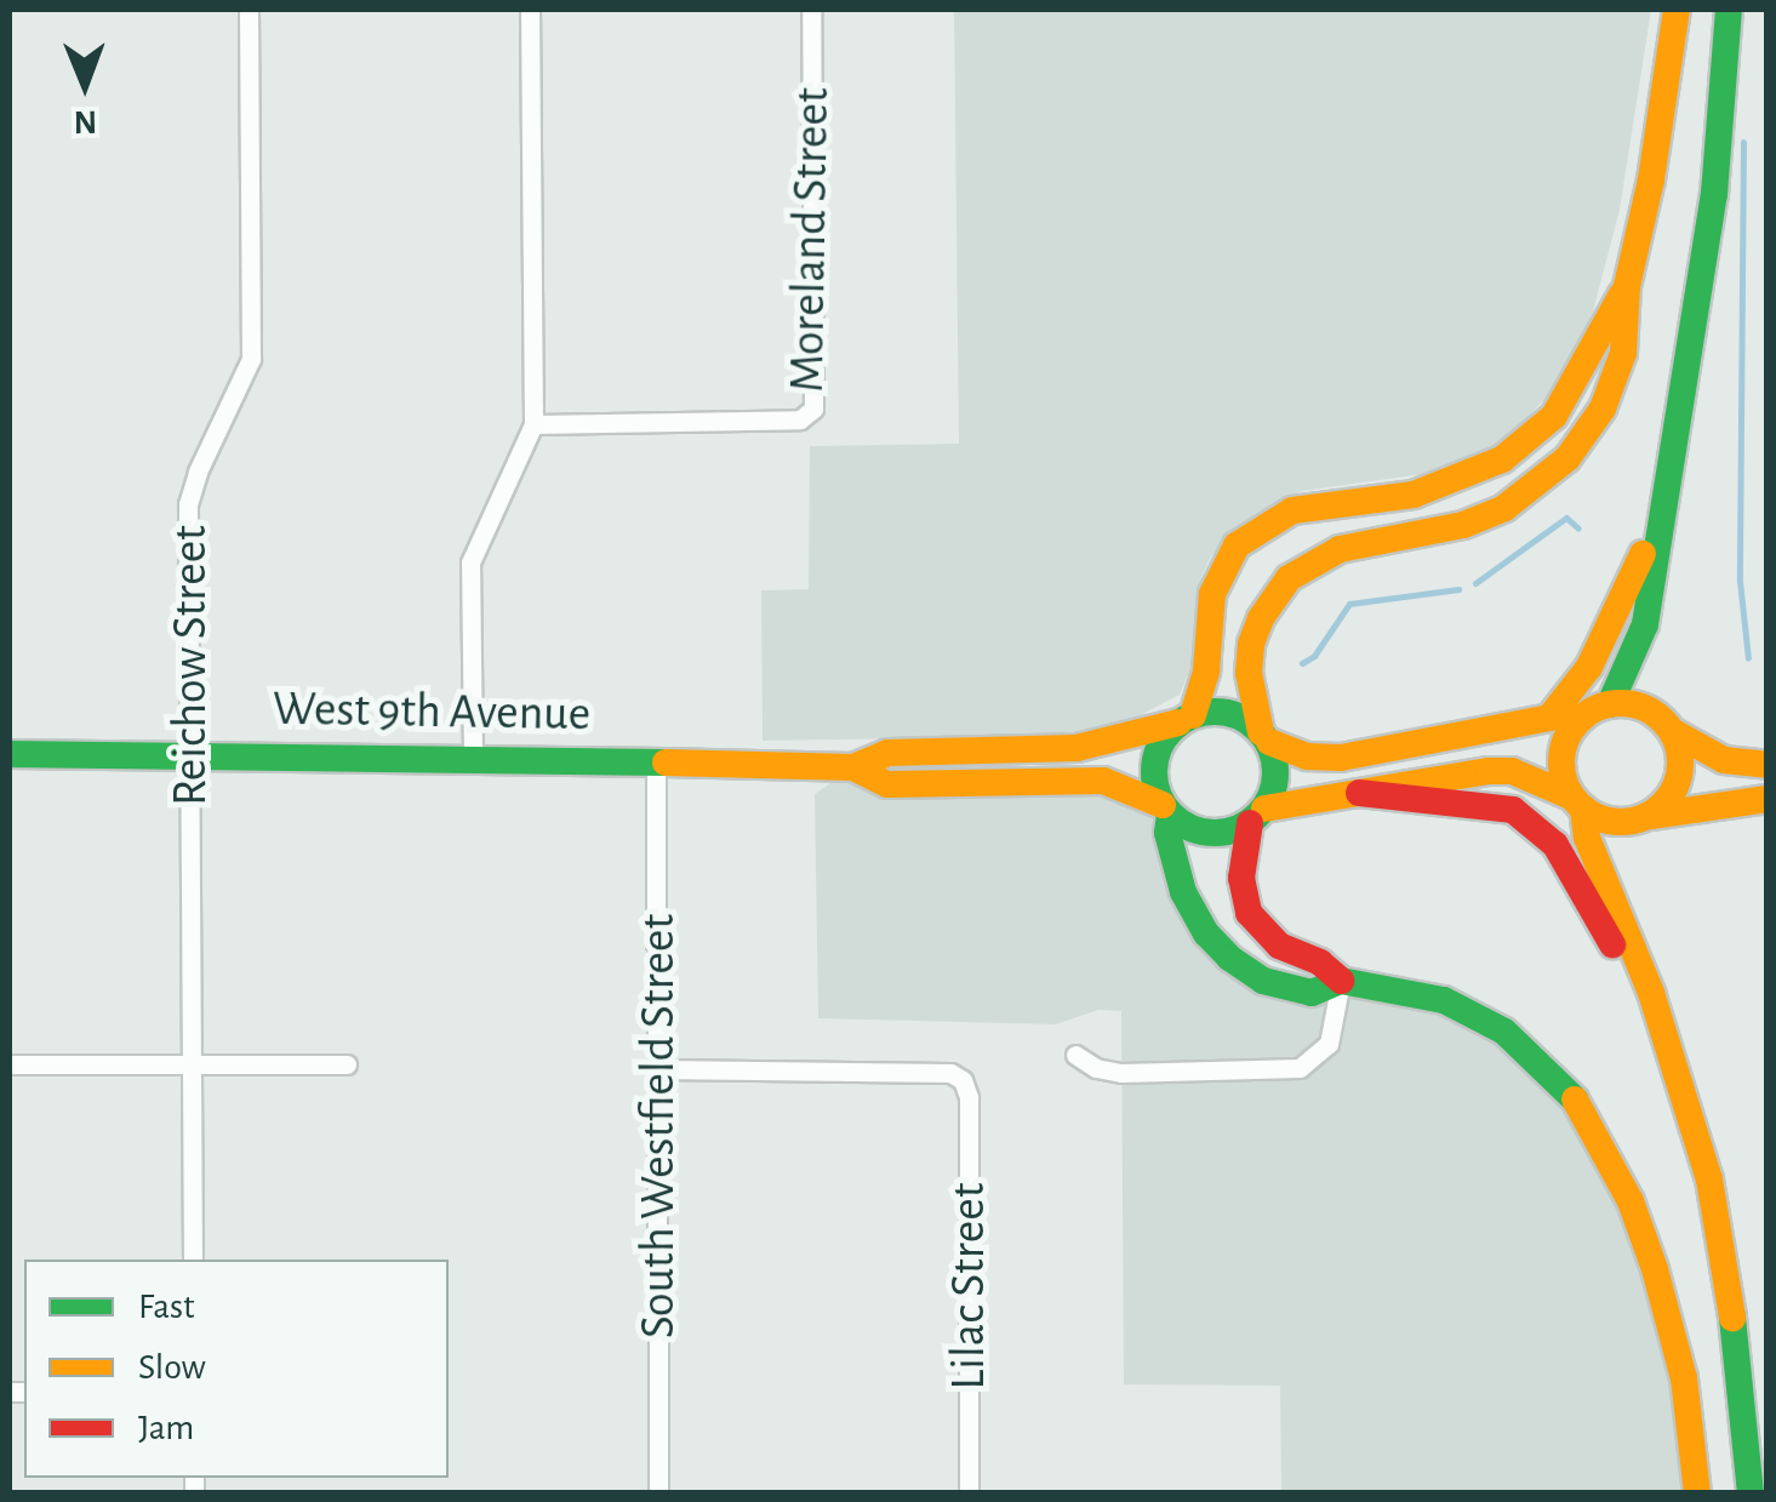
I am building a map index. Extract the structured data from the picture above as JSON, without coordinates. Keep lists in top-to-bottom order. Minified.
{"streets":{"main road":["West 9th Avenue"],"street":["Moreland Street","Reichow Street","South Westfield Street","Lilac Street"]},"crossings":[["Reichow Street","West 9th Avenue"],["West 9th Avenue","South Westfield Street"],["South Westfield Street","Lilac Street"]],"legend":["Fast","Slow","Jam"],"north":"bottom"}
